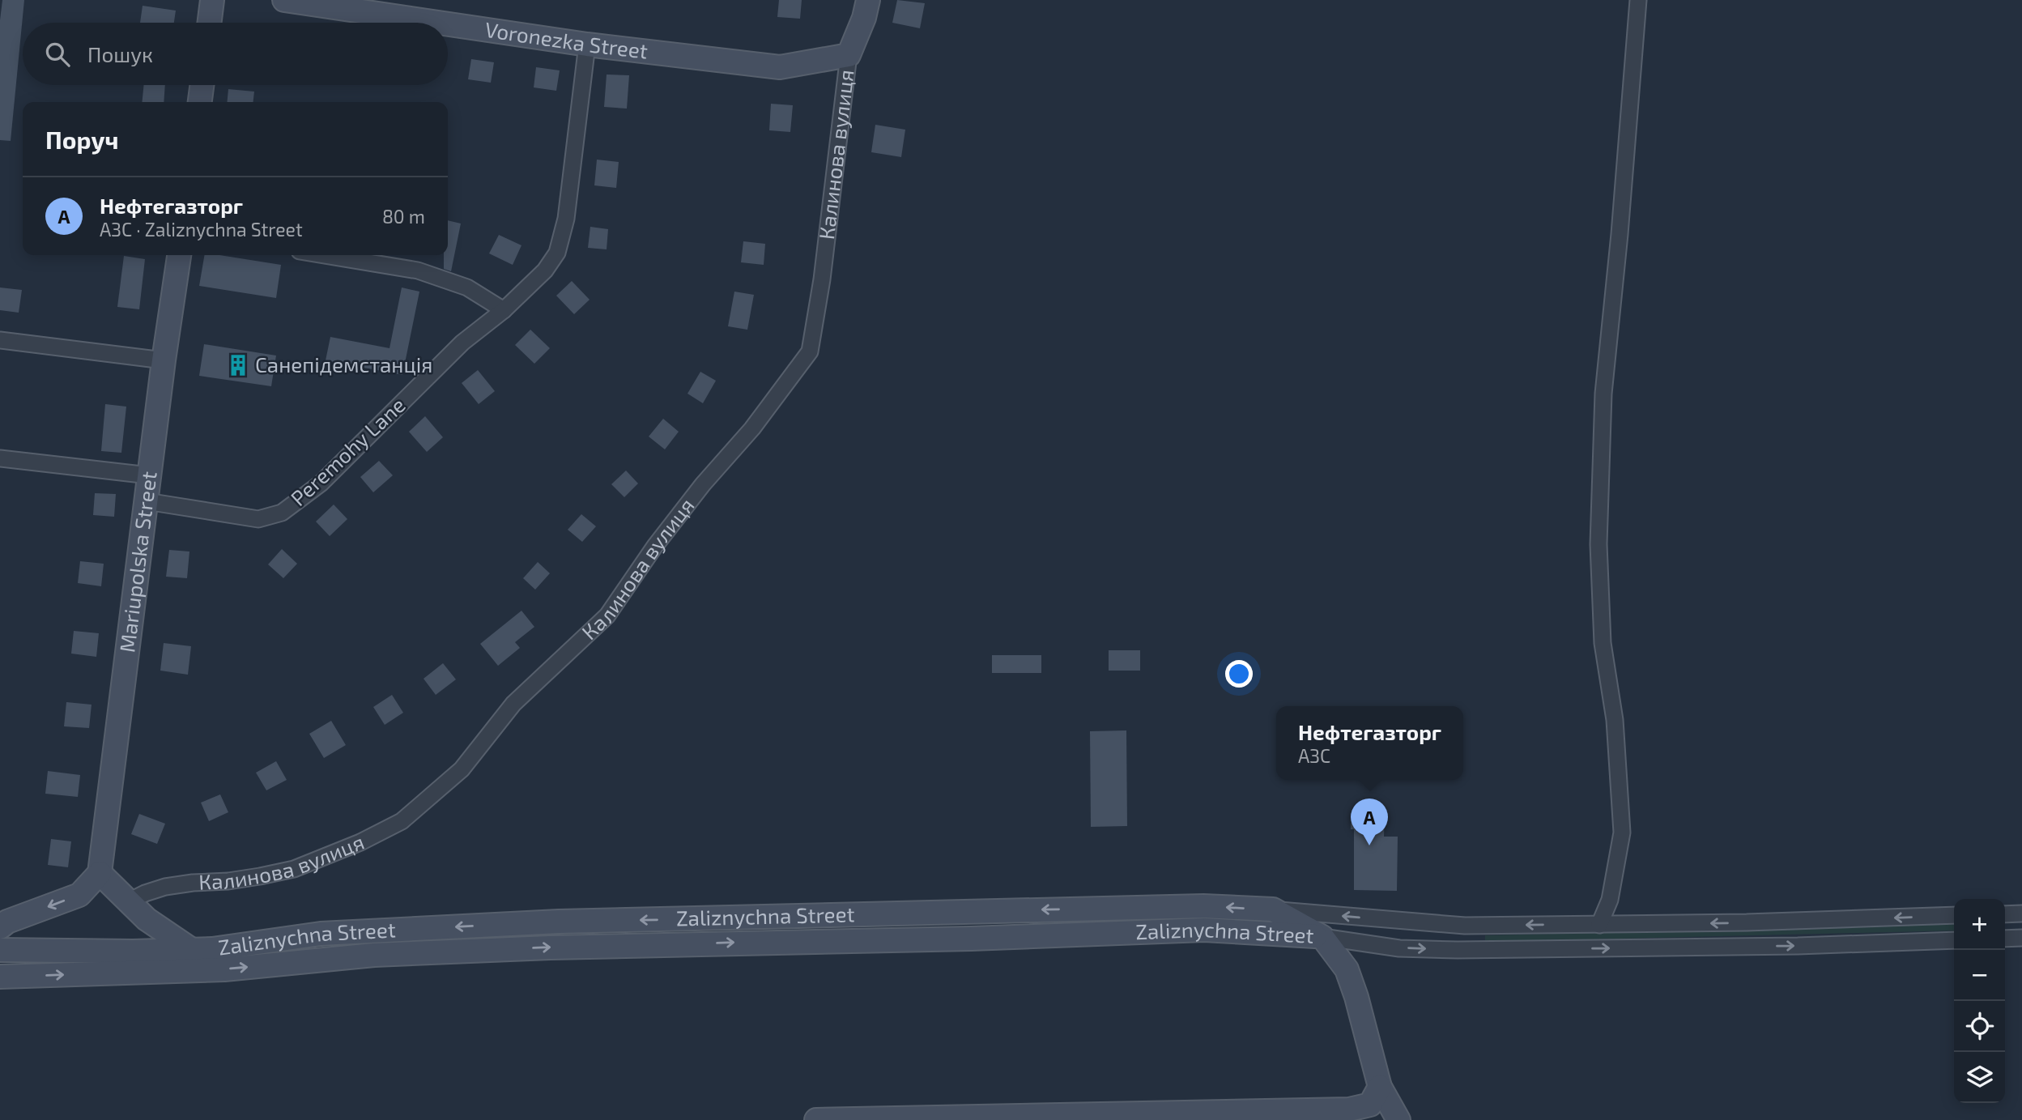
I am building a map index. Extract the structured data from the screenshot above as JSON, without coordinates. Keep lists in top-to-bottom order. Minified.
{"streets":{"main road":["Voronezka Street","Калинова вулиця","Mariupolska Street","Zaliznychna Street"],"street":["Peremohy Lane"]},"crossings":[["Voronezka Street","Калинова вулиця"],["Voronezka Street","Peremohy Lane"],["Peremohy Lane","Mariupolska Street"]],"places":{"building":["Санепідемстанція"]},"page":{"search":"Пошук","heading":"Поруч","list":[{"mark":"A","name":"Нефтегазторг","note":"АЗС · Zaliznychna Street","value":"80 m"}],"popup":["Нефтегазторг","АЗС"],"pins":"A","map_buttons":["+","−"]}}
